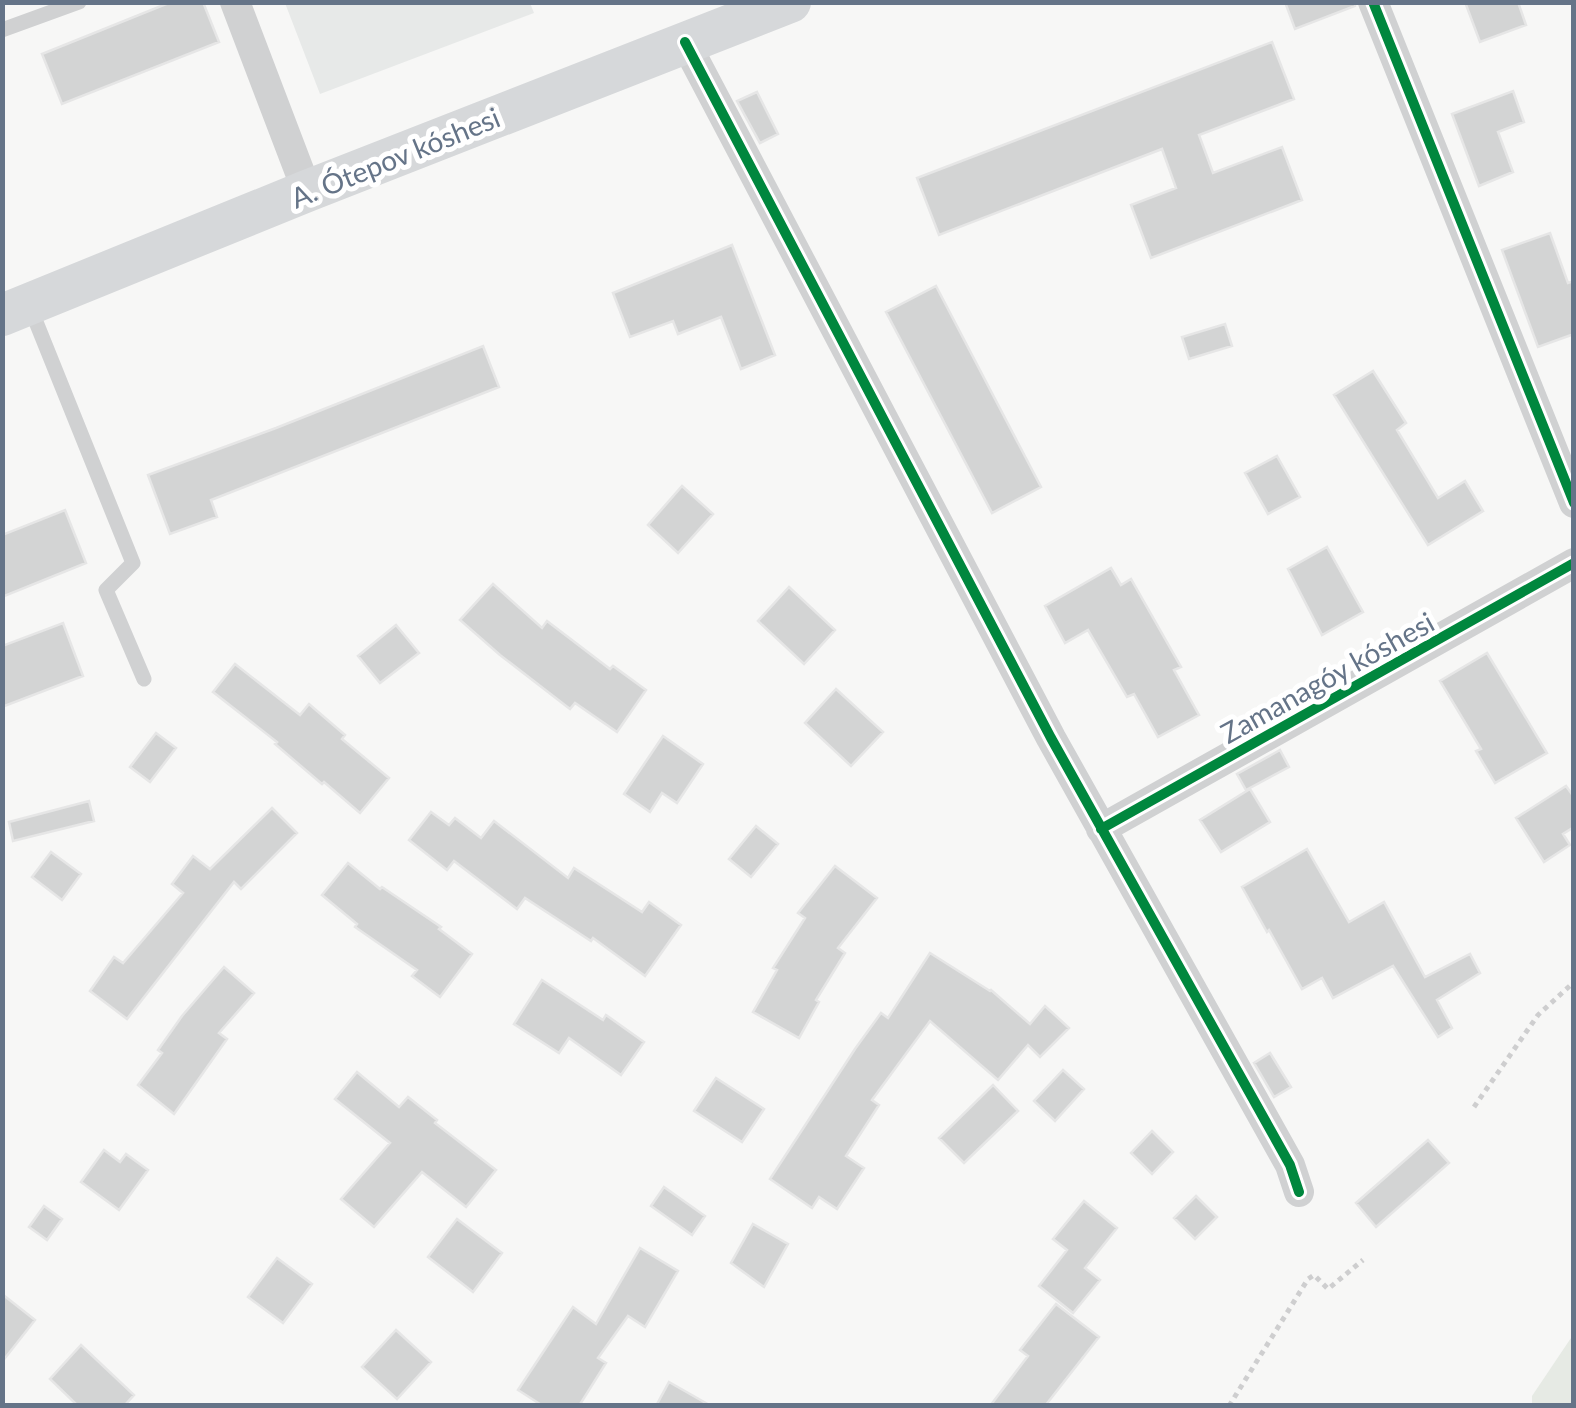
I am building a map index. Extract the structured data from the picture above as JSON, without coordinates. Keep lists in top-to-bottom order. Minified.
{"streets":{"main road":["A. Ótepov kóshesi"],"street":["Zamanagóy kóshesi"]}}
